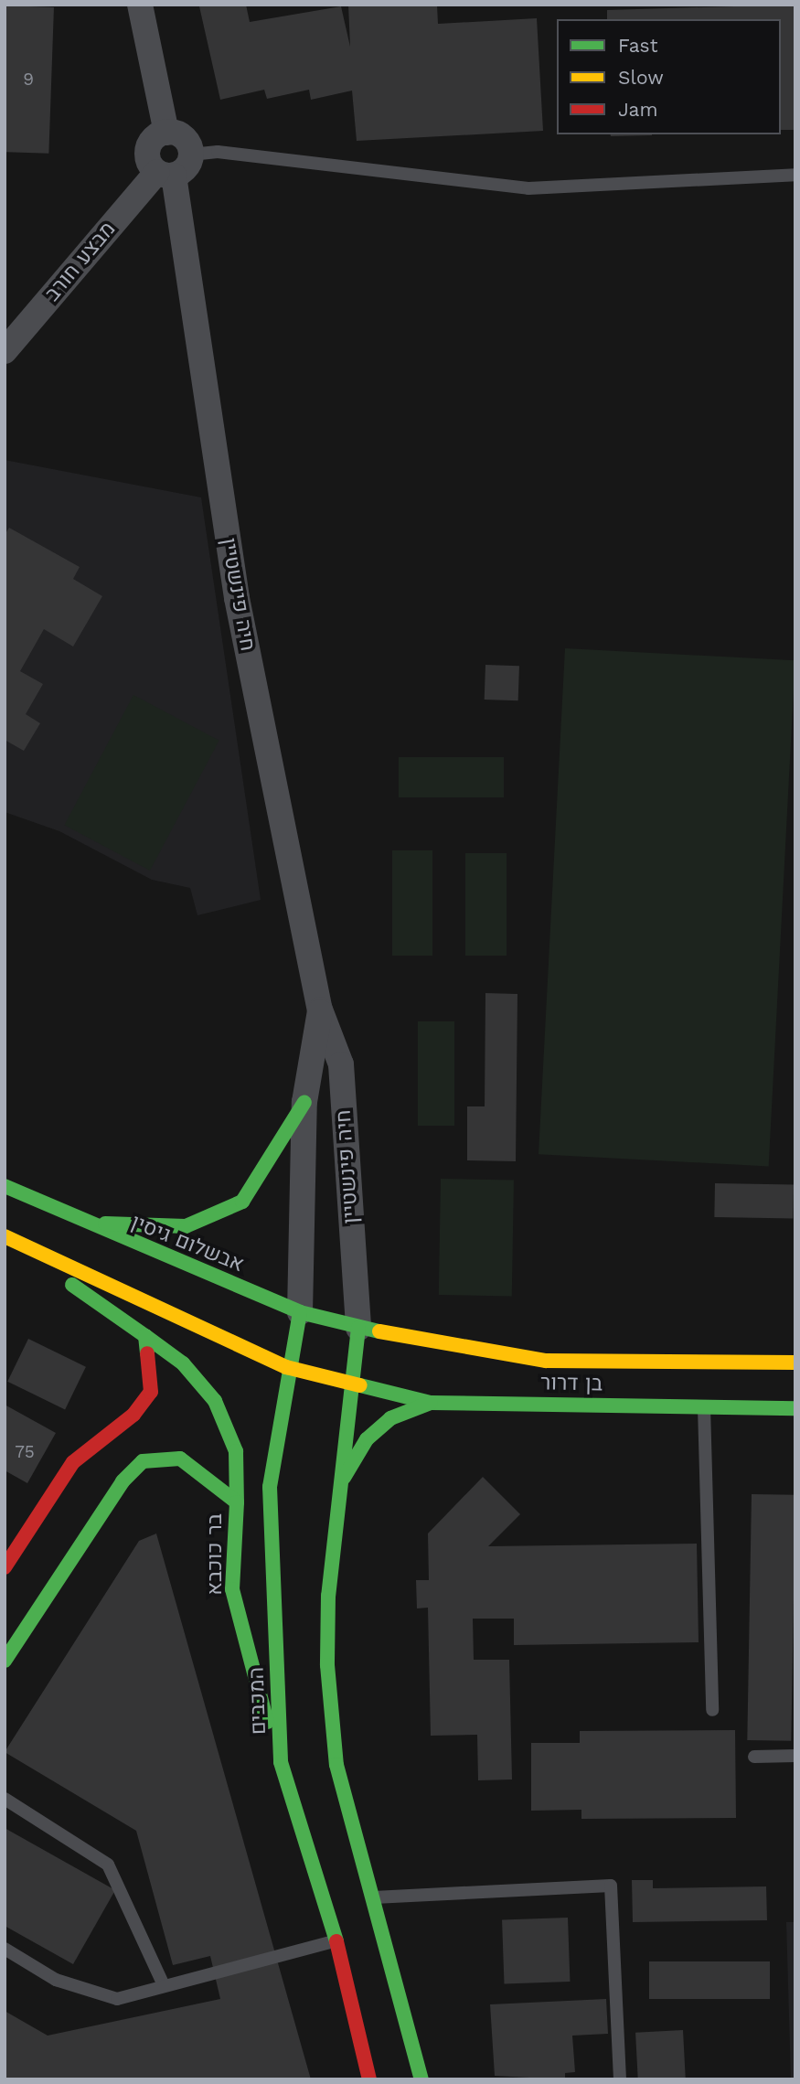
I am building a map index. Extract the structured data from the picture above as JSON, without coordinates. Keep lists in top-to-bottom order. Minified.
{"streets":{"street":["מבצע חורב","חיה פינשטיין","אבשלום גיסין","בן דרור","בר כוכבא","המכבים"]},"crossings":[["מבצע חורב","חיה פינשטיין"],["חיה פינשטיין","אבשלום גיסין"],["חיה פינשטיין","בן דרור"],["חיה פינשטיין","המכבים"],["אבשלום גיסין","בן דרור"],["אבשלום גיסין","המכבים"],["בר כוכבא","המכבים"]],"house_numbers":["9","75"],"legend":["Fast","Slow","Jam"]}
